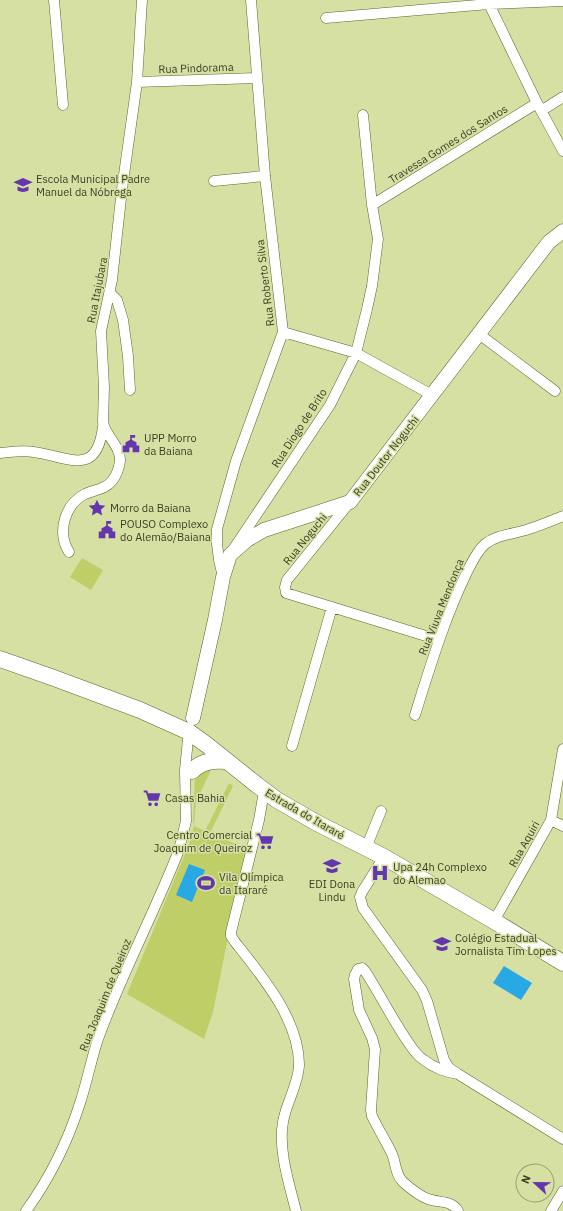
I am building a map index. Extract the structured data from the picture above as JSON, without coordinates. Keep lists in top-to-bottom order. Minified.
{"streets":{"main road":["Estrada do Itararé"],"street":["Rua Pindorama","Travessa Gomes dos Santos","Rua Roberto Silva","Rua Itajubara","Rua Diogo de Brito","Rua Doutor Noguchi","Rua Noguchi","Rua Viuva Mendonça","Rua Aquiri","Rua Joaquim de Queiroz"]},"crossings":[["Rua Pindorama","Rua Roberto Silva"],["Rua Pindorama","Rua Itajubara"],["Travessa Gomes dos Santos","Rua Diogo de Brito"],["Rua Roberto Silva","Rua Doutor Noguchi"],["Rua Diogo de Brito","Rua Doutor Noguchi"],["Rua Doutor Noguchi","Rua Noguchi"],["Rua Doutor Noguchi","Estrada do Itararé"],["Rua Doutor Noguchi","Rua Joaquim de Queiroz"],["Estrada do Itararé","Rua Aquiri"],["Estrada do Itararé","Rua Joaquim de Queiroz"]],"places":{"school or university":["Escola Municipal Padre Manuel da Nóbrega","EDI Dona Lindu","Colégio Estadual Jornalista Tim Lopes"],"public building":["UPP Morro da Baiana","POUSO Complexo do Alemão/Baiana"],"place":["Morro da Baiana"],"supermarket":["Casas Bahia","Centro Comercial Joaquim de Queiroz"],"hospital":["Upa 24h Complexo do Alemao"],"sports":["Vila Olímpica da Itararé"]},"north":"left"}
